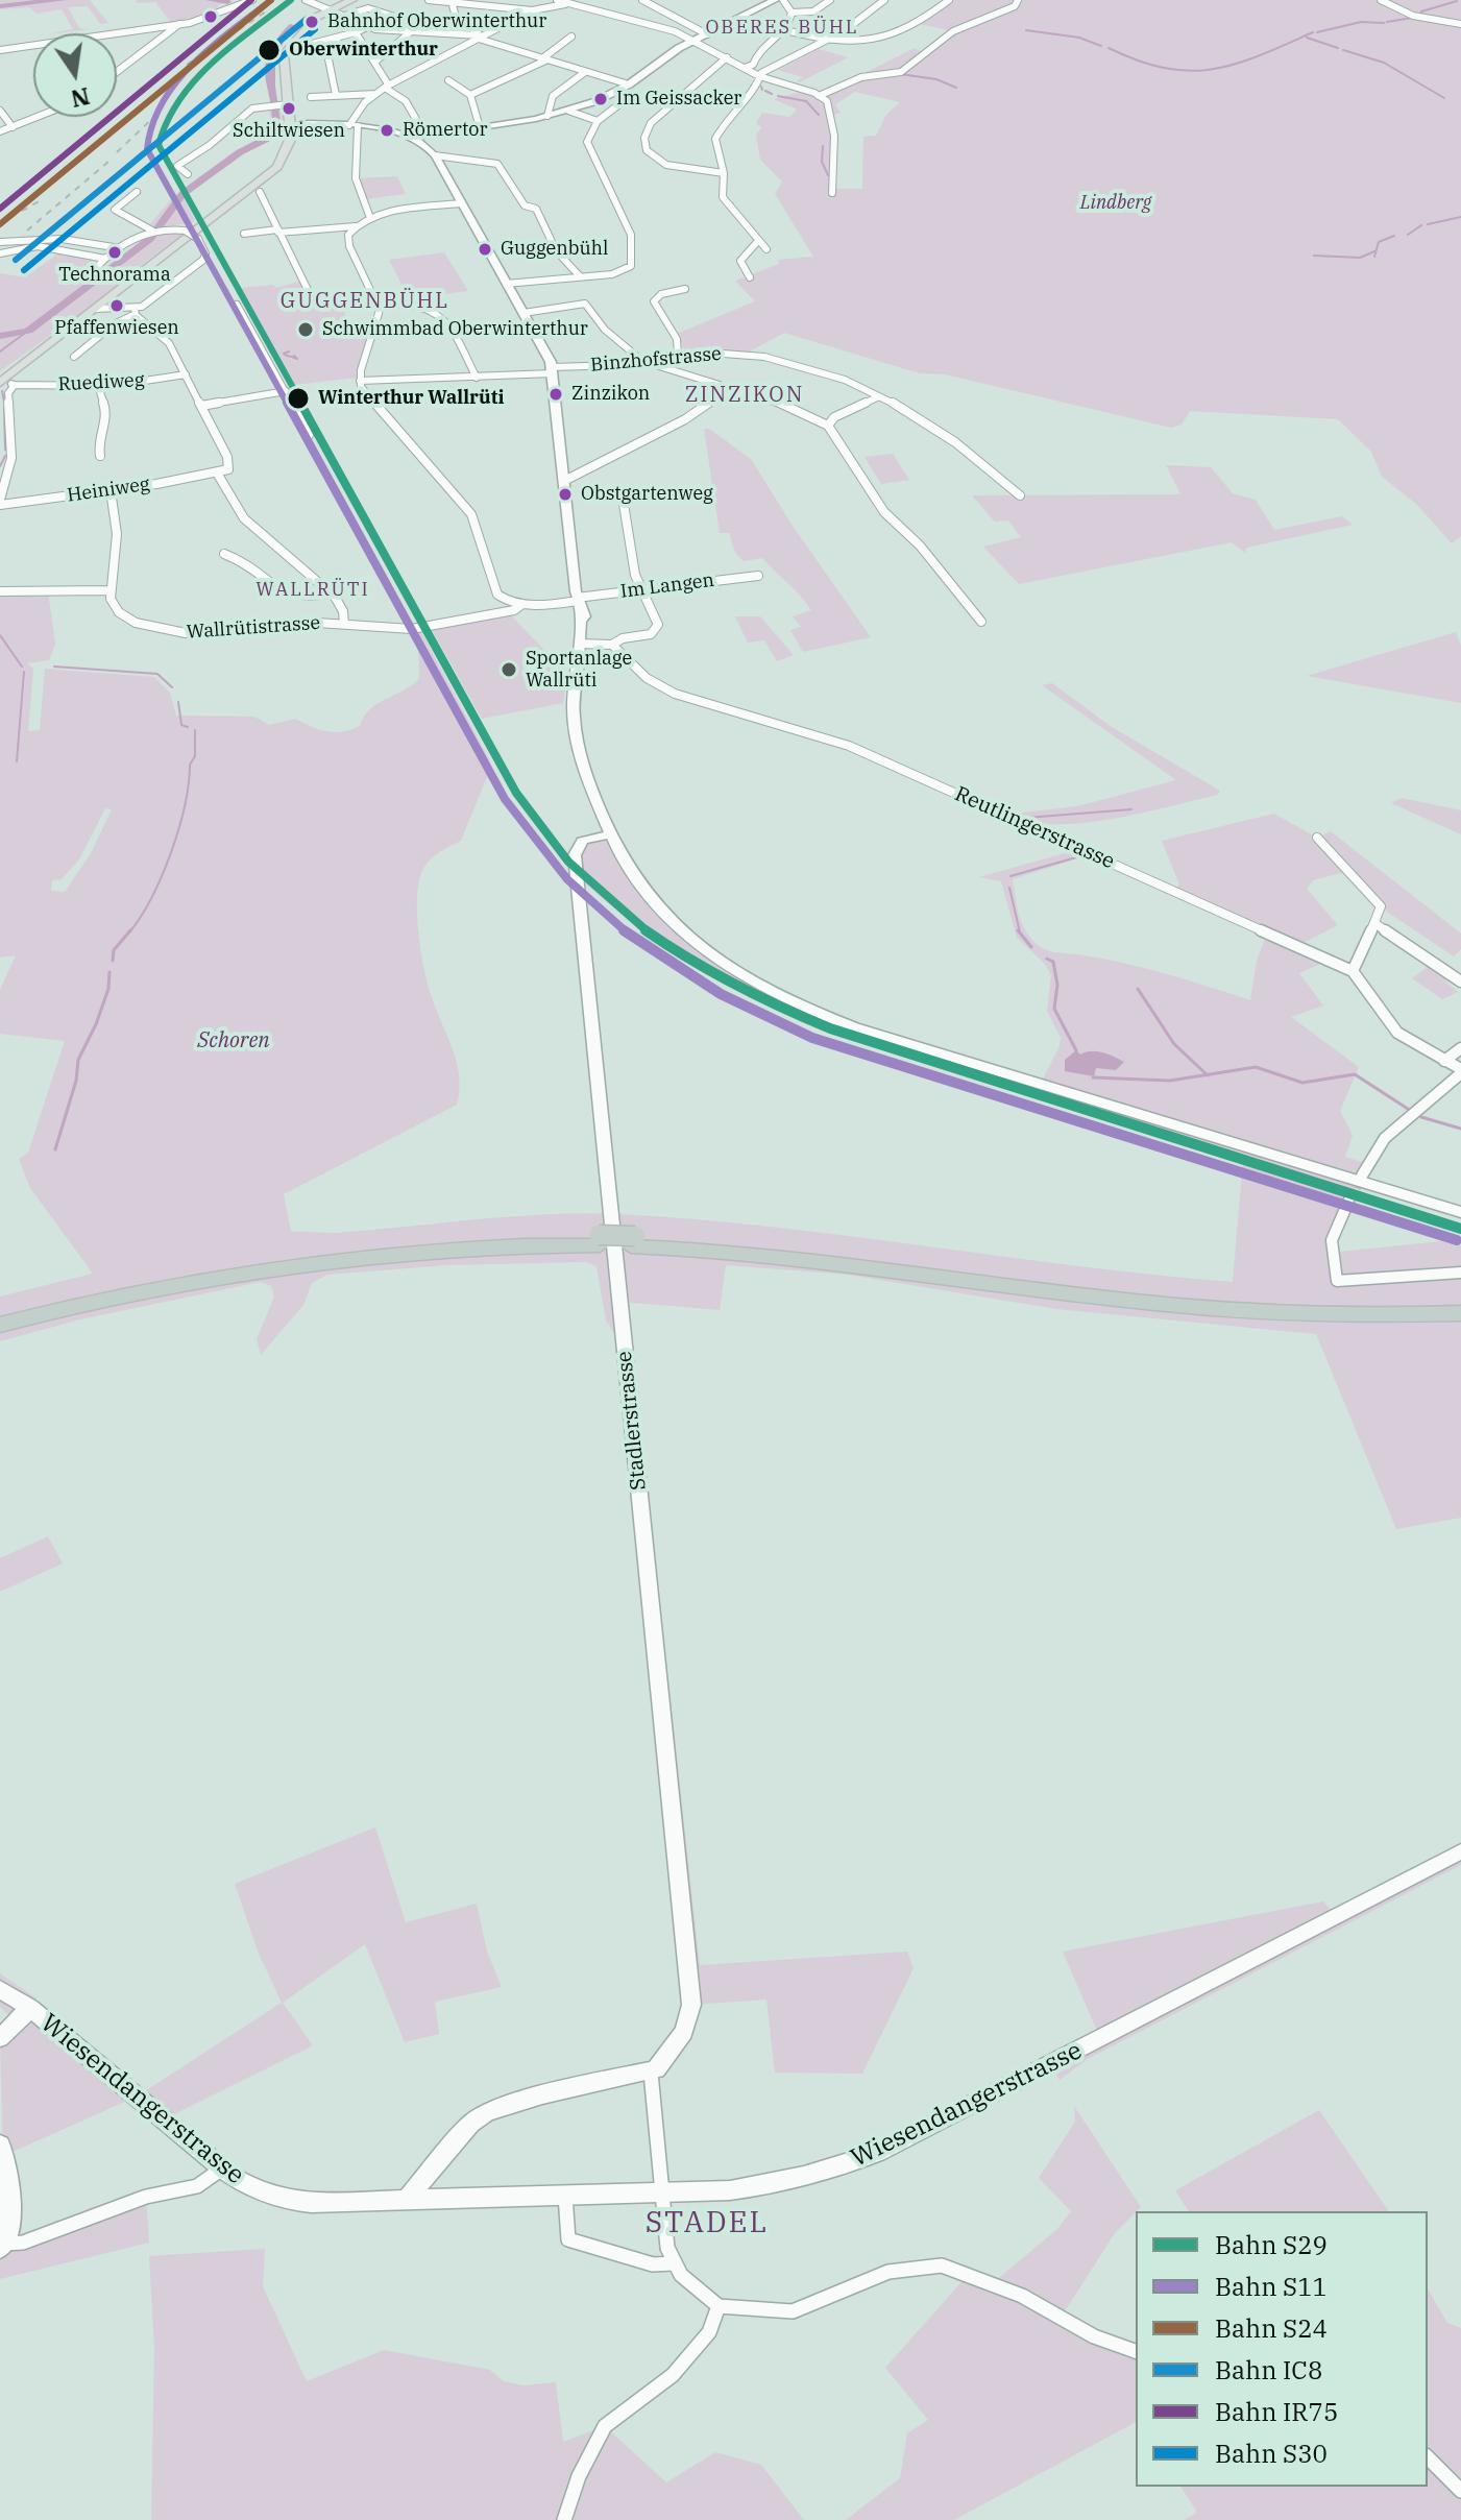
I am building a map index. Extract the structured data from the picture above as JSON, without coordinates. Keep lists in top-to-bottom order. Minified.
{"streets":{"main road":["Stadlerstrasse","Wiesendangerstrasse"],"street":["Binzhofstrasse","Ruediweg","Heiniweg","Im Langen","Wallrütistrasse","Reutlingerstrasse"]},"crossings":[["Im Langen","Wallrütistrasse"]],"districts":["OBERES BÜHL","GUGGENBÜHL","ZINZIKON","WALLRÜTI","STADEL"],"parks":["Lindberg","Schoren"],"places":["Bahnhof Oberwinterthur","Oberwinterthur","Im Geissacker","Schiltwiesen","Römertor","Guggenbühl","Technorama","Pfaffenwiesen","Schwimmbad Oberwinterthur","Zinzikon","Winterthur Wallrüti","Obstgartenweg","Sportanlage Wallrüti"],"lines":["rail line S29","rail line S11","rail line S24","rail line IR75","rail line IC8","rail line S30"],"legend":["Bahn S29","Bahn S11","Bahn S24","Bahn IC8","Bahn IR75","Bahn S30"],"north":"bottom"}
